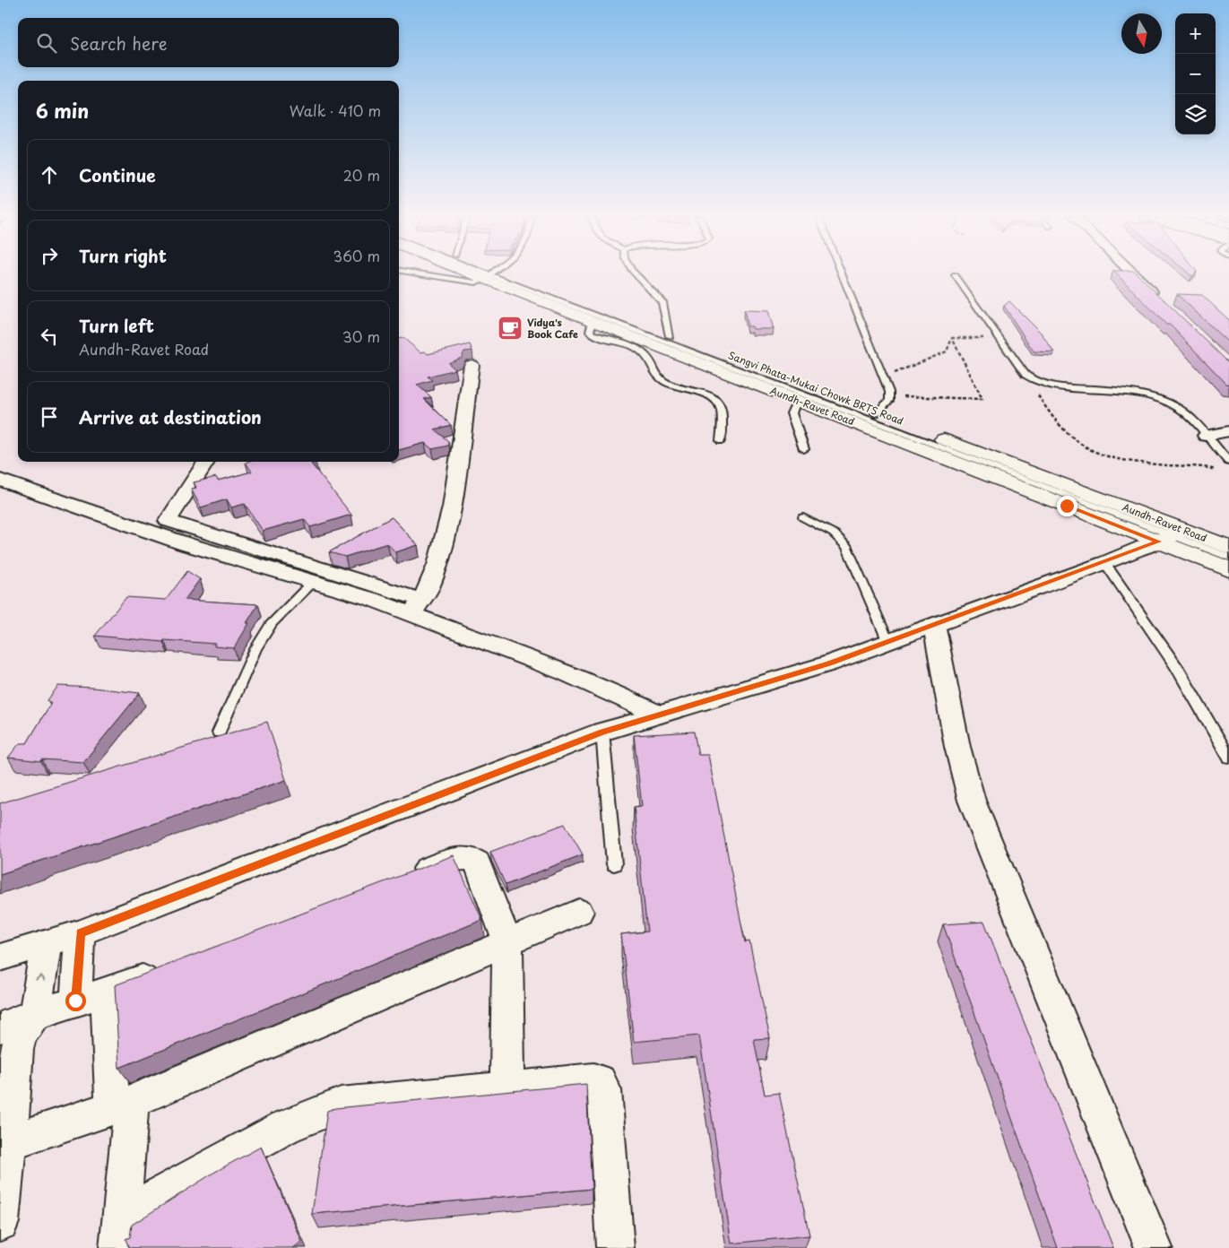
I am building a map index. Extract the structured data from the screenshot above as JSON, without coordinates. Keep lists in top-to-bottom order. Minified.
{"streets":{"main road":["Aundh-Ravet Road"],"lane":["Sangvi Phata-Mukai Chowk BRTS Road"]},"crossings":[["Sangvi Phata-Mukai Chowk BRTS Road","Aundh-Ravet Road"]],"places":{"cafe":["Vidya's Book Cafe"]},"north":"bottom","page":{"map_buttons":["+","−"],"search":"Search here","heading":["6 min","Walk · 410 m"],"list":[["Continue","20 m"],["Turn right","360 m"],["Turn left","Aundh-Ravet Road","30 m"],"Arrive at destination"]}}
